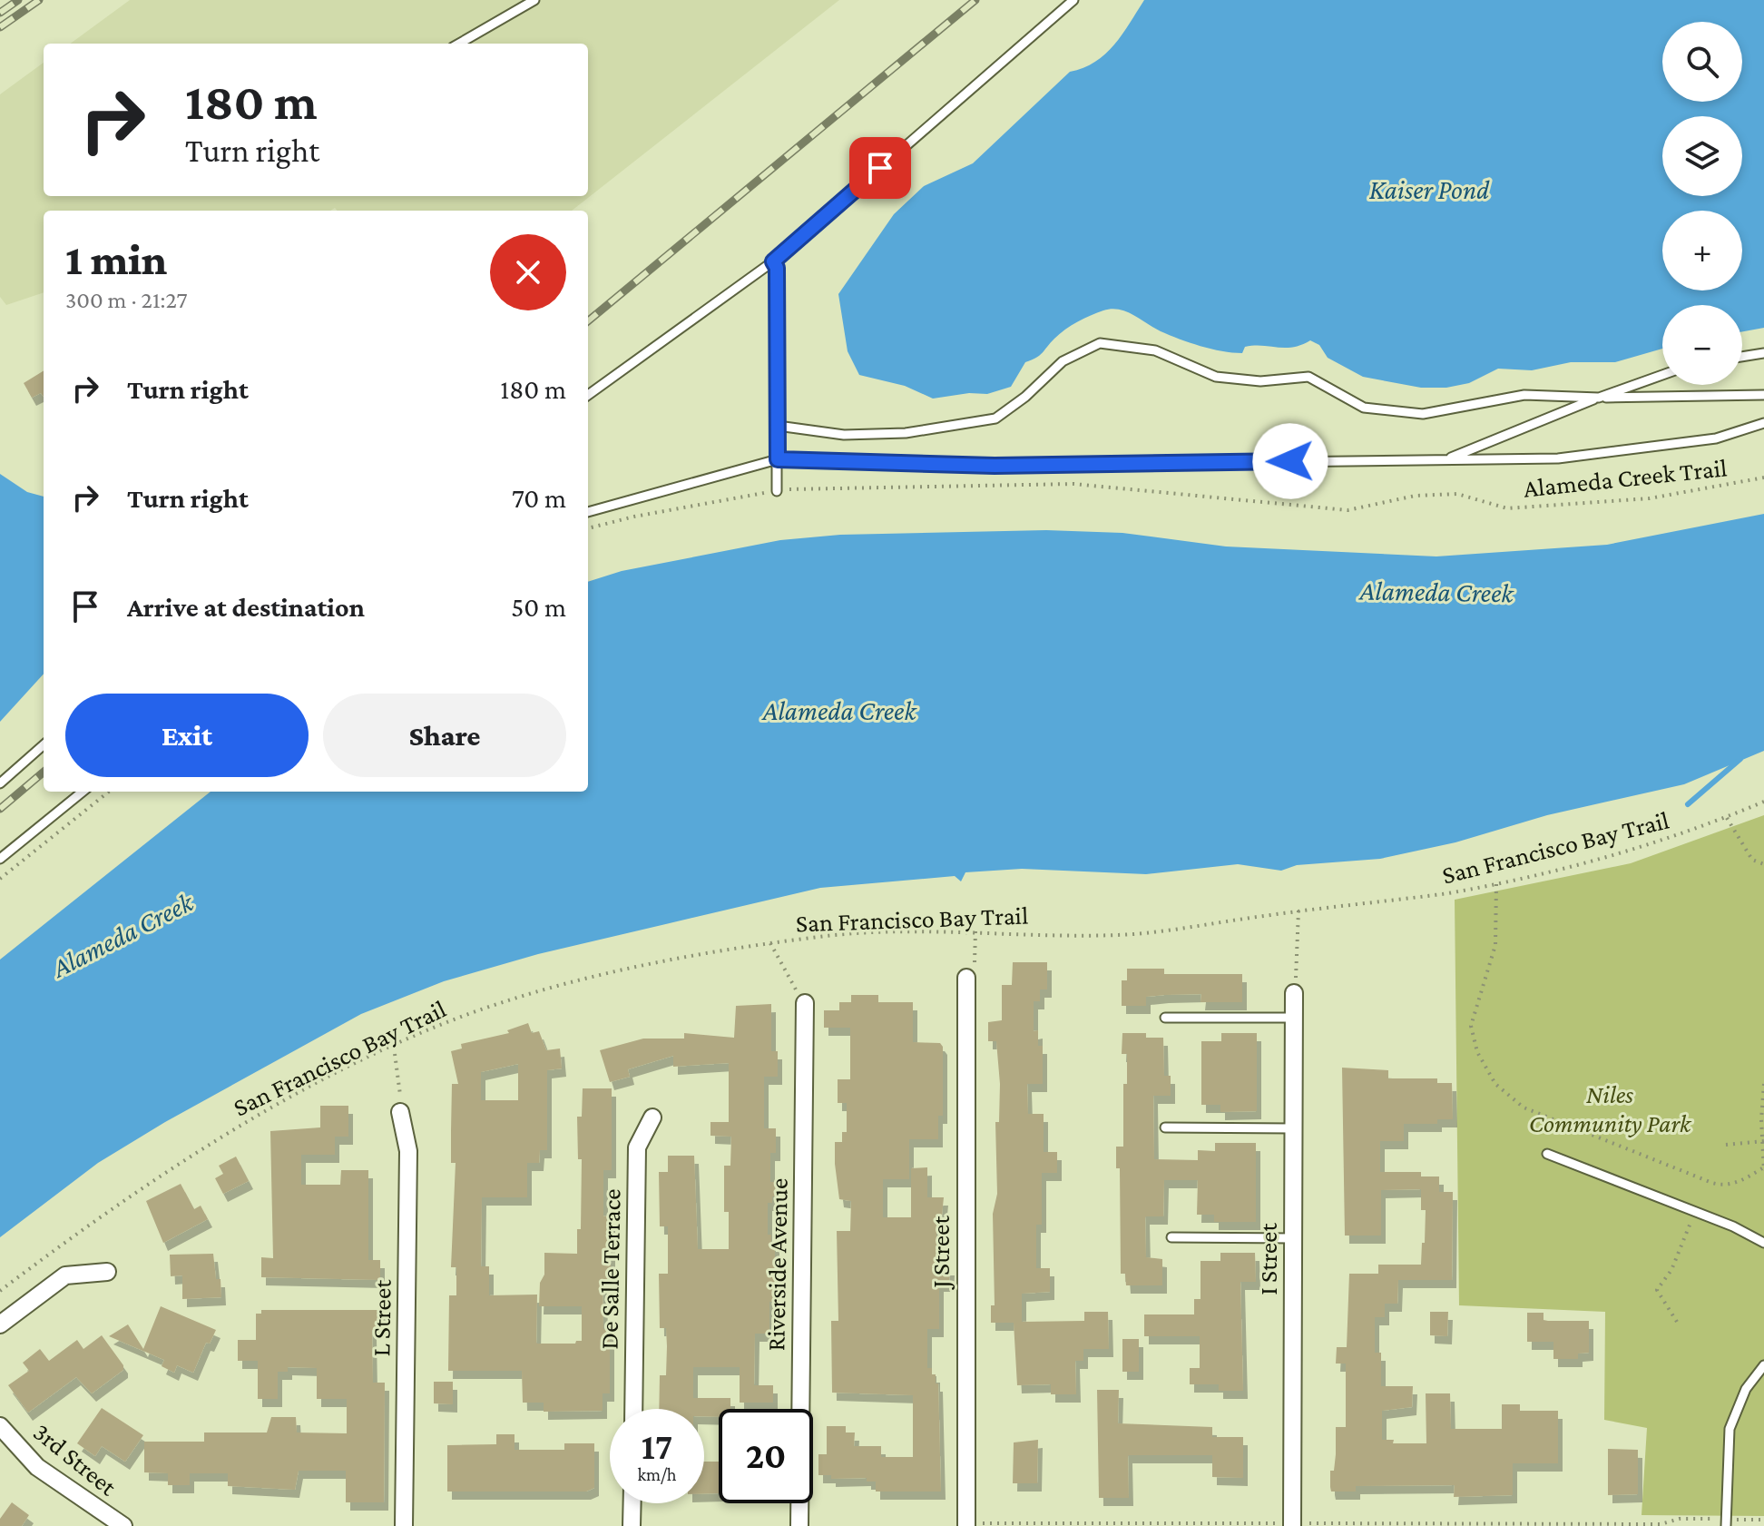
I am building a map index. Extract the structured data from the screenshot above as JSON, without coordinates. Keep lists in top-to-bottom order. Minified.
{"streets":{"street":["J Street","I Street","Riverside Avenue","De Salle Terrace","L Street","3rd Street"],"path":["Alameda Creek Trail","San Francisco Bay Trail"]},"water":["Kaiser Pond","Alameda Creek"],"parks":["Niles Community Park"],"page":{"map_buttons":["+","−"],"turn":["180 m","Turn right"],"heading":["1 min","300 m · 21:27"],"list":[{"name":"Turn right","value":"180 m"},{"name":"Turn right","value":"70 m"},{"name":"Arrive at destination","value":"50 m"}],"buttons":["Exit","Share"],"speed":"17 km/h","limit":"20"}}
